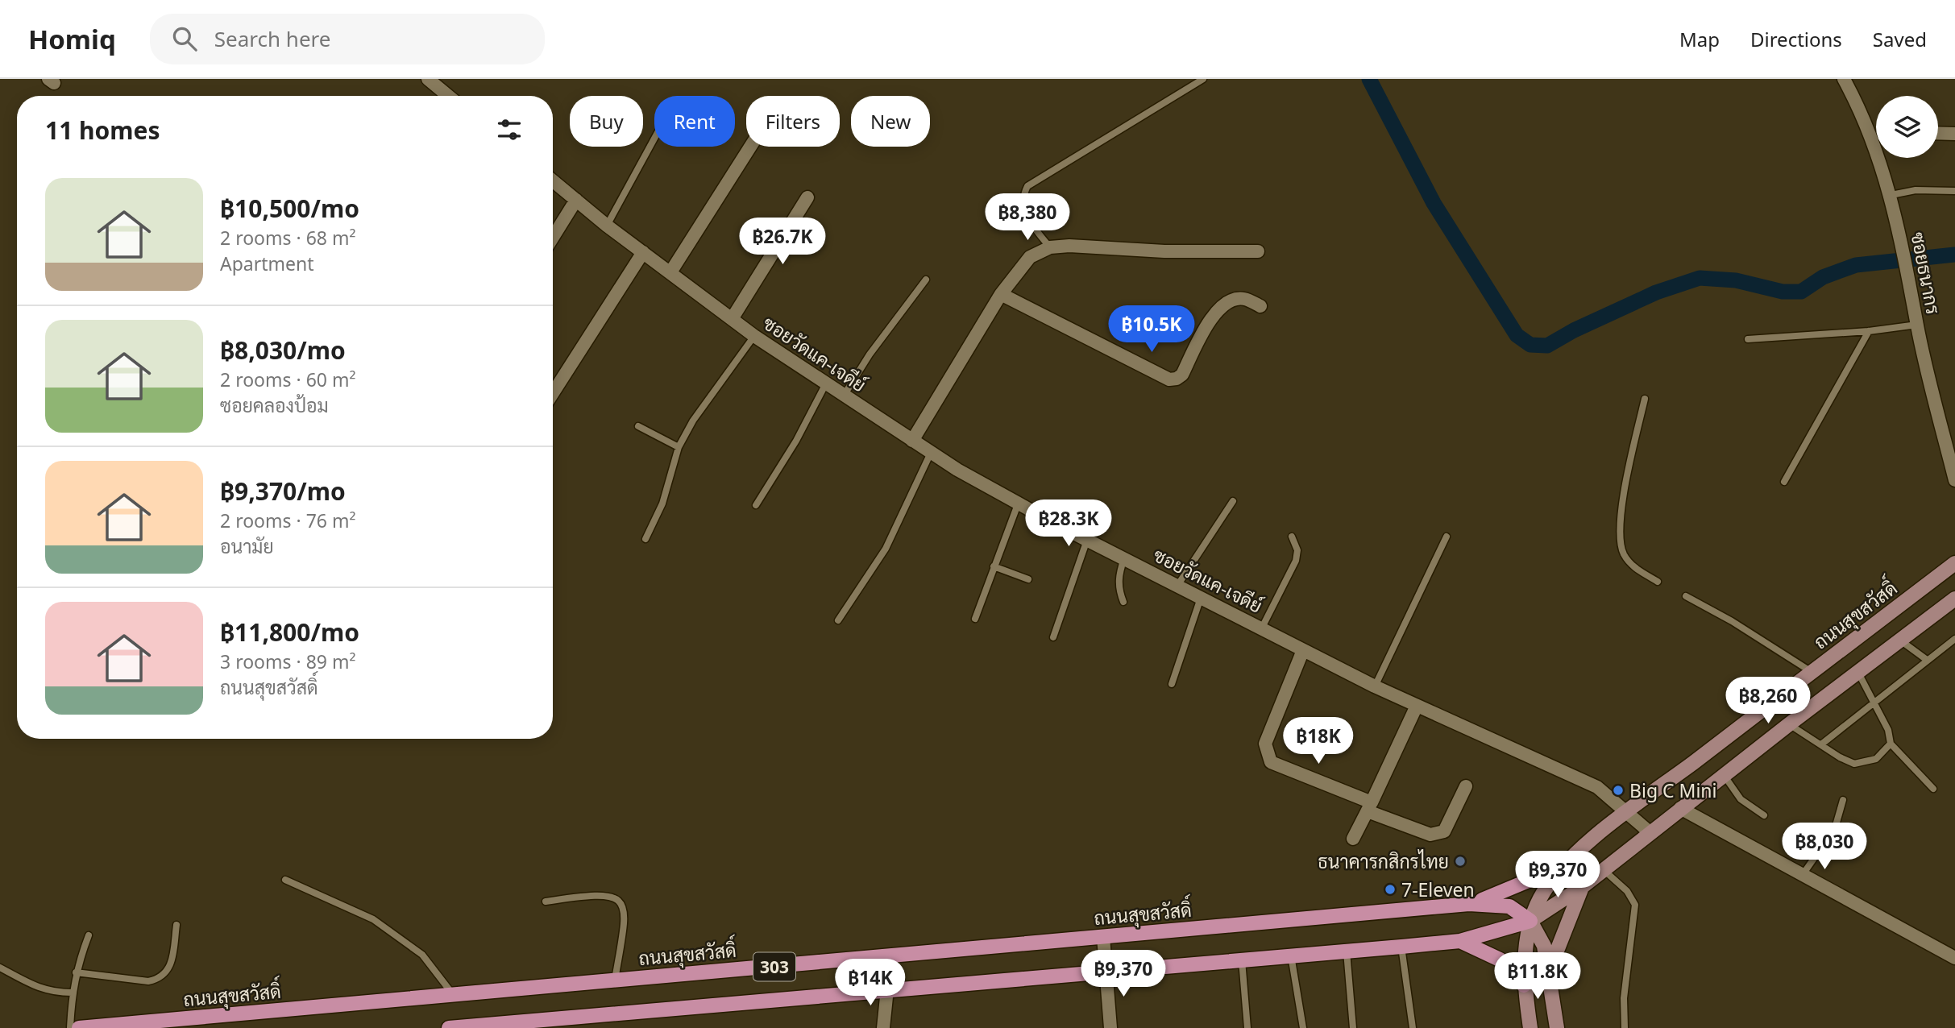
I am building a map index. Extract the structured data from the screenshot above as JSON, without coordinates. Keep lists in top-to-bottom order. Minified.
{"streets":{"main road":["ถนนสุขสวัสดิ์","303"],"street":["ซอยธนากร","ซอยวัดแค-เจดีย์"]},"crossings":[["ซอยวัดแค-เจดีย์","ถนนสุขสวัสดิ์"],["ถนนสุขสวัสดิ์","303"]],"places":["Big C Mini","ธนาคารกสิกรไทย","7-Eleven"],"page":{"header":"Homiq","search":"Search here","nav":["Map","Directions","Saved"],"chip":["Buy","Rent","Filters","New"],"heading":"11 homes","list":[{"name":"฿10,500/mo","note":"2 rooms · 68 m² · Apartment"},{"name":"฿8,030/mo","note":"2 rooms · 60 m² · ซอยคลองป้อม"},{"name":"฿9,370/mo","note":"2 rooms · 76 m² · อนามัย"},{"name":"฿11,800/mo","note":"3 rooms · 89 m² · ถนนสุขสวัสดิ์"}],"price":["฿8,380","฿26.7K","฿10.5K","฿28.3K","฿8,260","฿18K","฿8,030","฿9,370","฿9,370","฿11.8K","฿14K"]}}
